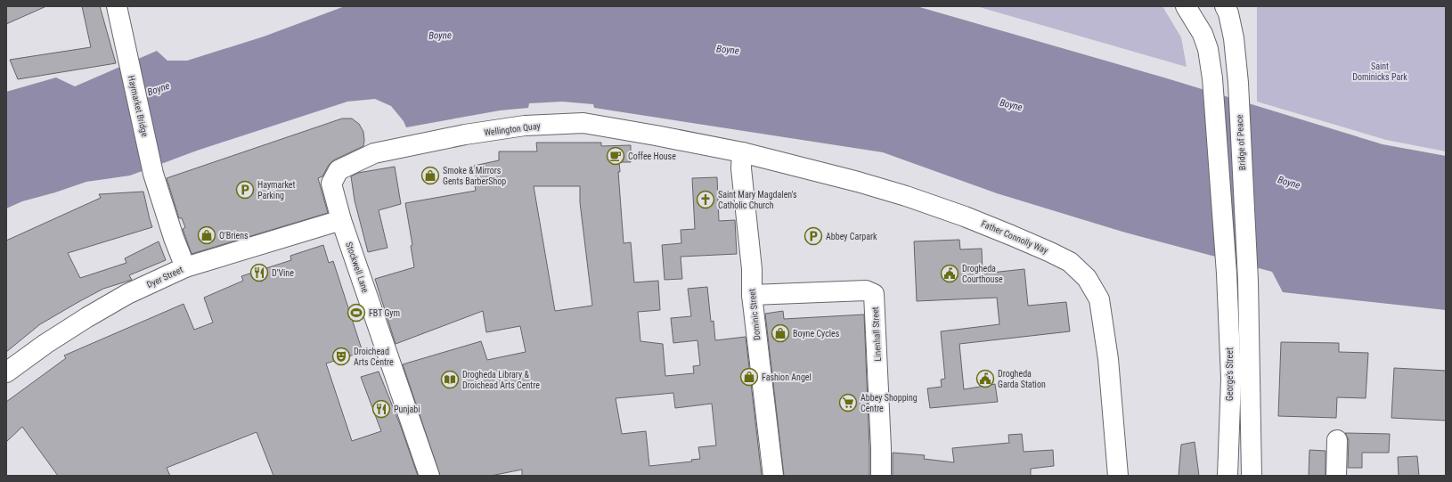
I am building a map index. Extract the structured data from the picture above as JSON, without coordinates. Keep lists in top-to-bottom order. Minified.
{"streets":{"street":["Haymarket Bridge","Wellington Quay","Bridge of Peace","Father Connolly Way","Stockwell Lane","Dyer Street","Dominic Street","Linenhall Street","George's Street"]},"crossings":[["Haymarket Bridge","Dyer Street"],["Wellington Quay","Father Connolly Way"],["Wellington Quay","Stockwell Lane"],["Wellington Quay","Dyer Street"],["Wellington Quay","Dominic Street"],["Father Connolly Way","Dominic Street"],["Stockwell Lane","Dyer Street"],["Dominic Street","Linenhall Street"]],"water":["Boyne"],"parks":["Saint Dominicks Park"],"places":{"cafe":["Coffee House"],"shop":["Smoke & Mirrors Gents BarberShop","O'Briens","Boyne Cycles","Fashion Angel"],"parking":["Haymarket Parking","Abbey Carpark"],"church":["Saint Mary Magdalen's Catholic Church"],"restaurant":["D'Vine","Punjabi"],"public building":["Drogheda Courthouse","Drogheda Garda Station"],"sports":["FBT Gym"],"theatre":["Droichead Arts Centre"],"library":["Drogheda Library & Droichead Arts Centre"],"supermarket":["Abbey Shopping Centre"]}}
